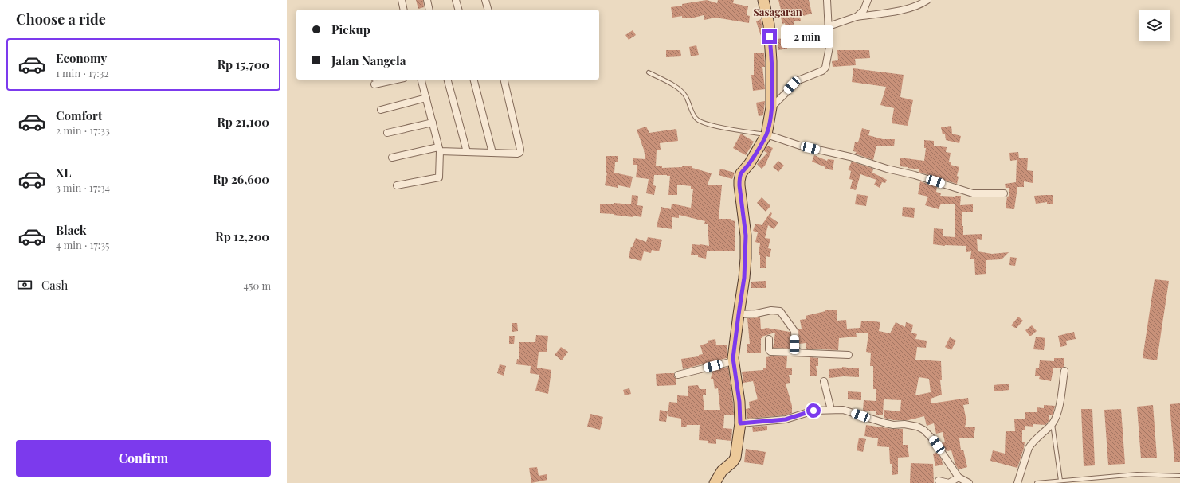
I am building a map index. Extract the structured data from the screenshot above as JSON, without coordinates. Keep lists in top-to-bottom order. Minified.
{"districts":["Sasagaran"],"page":{"heading":"Choose a ride","banner":["Pickup","Jalan Nangela"],"bubble":"2 min","list":[{"name":"Economy","note":"1 min · 17:32","value":"Rp 15,700"},{"name":"Comfort","note":"2 min · 17:33","value":"Rp 21,100"},{"name":"XL","note":"3 min · 17:34","value":"Rp 26,600"},{"name":"Black","note":"4 min · 17:35","value":"Rp 12,200"}],"pay":["Cash","450 m"],"buttons":"Confirm"}}
